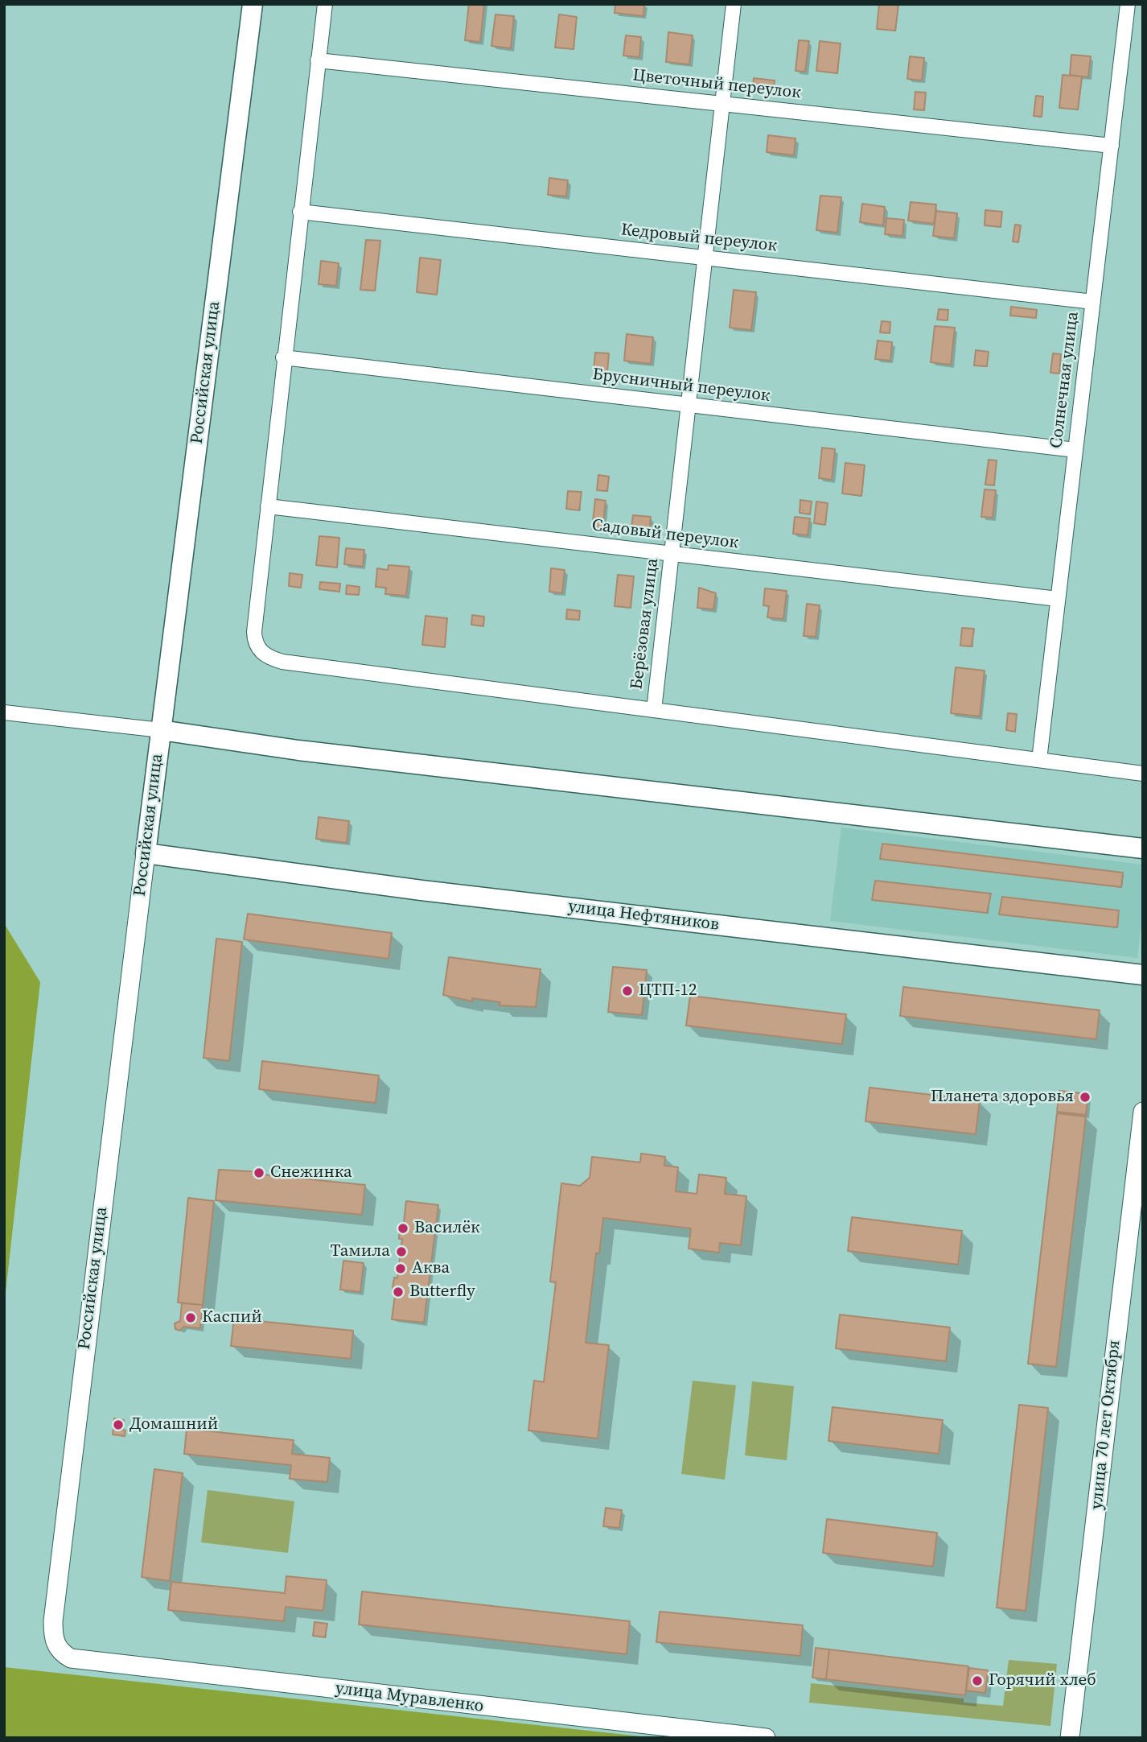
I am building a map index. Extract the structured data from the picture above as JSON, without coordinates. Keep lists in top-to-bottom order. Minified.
{"streets":{"main road":["Российская улица","улица Нефтяников"],"street":["Цветочный переулок","Кедровый переулок","Солнечная улица","Брусничный переулок","Садовый переулок","Берёзовая улица","улица 70 лет Октября","улица Муравленко"]},"crossings":[["Цветочный переулок","Солнечная улица"],["Цветочный переулок","Берёзовая улица"],["Кедровый переулок","Солнечная улица"],["Кедровый переулок","Берёзовая улица"],["Российская улица","улица Нефтяников"],["Российская улица","улица Муравленко"],["Солнечная улица","Брусничный переулок"],["Солнечная улица","Садовый переулок"],["Брусничный переулок","Берёзовая улица"],["Садовый переулок","Берёзовая улица"]],"places":["ЦТП-12","Планета здоровья","Снежинка","Василёк","Тамила","Аква","Butterfly","Каспий","Домашний","Горячий хлеб"]}
